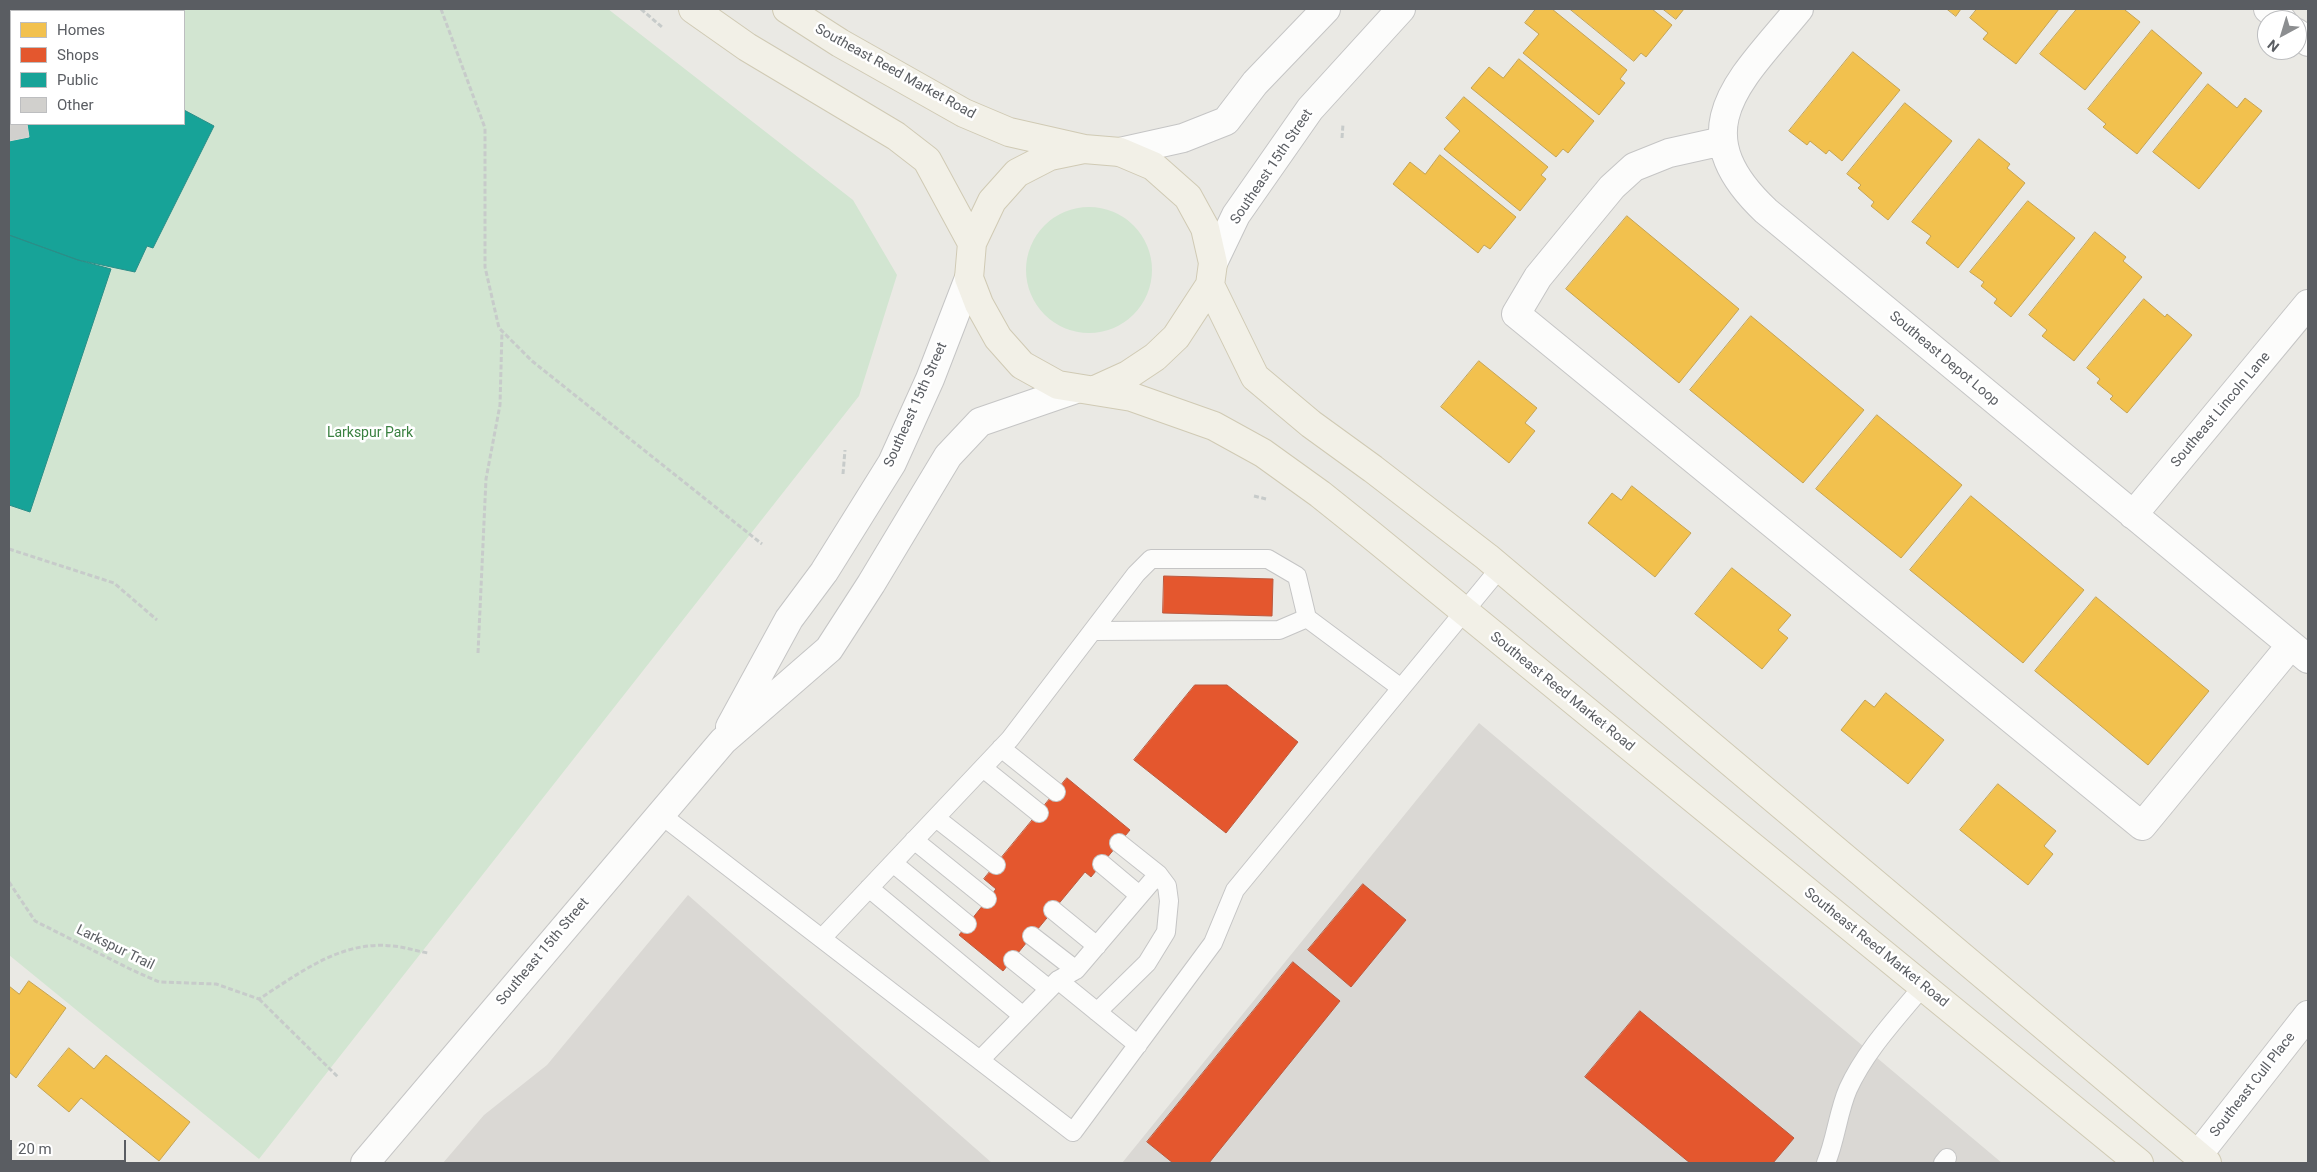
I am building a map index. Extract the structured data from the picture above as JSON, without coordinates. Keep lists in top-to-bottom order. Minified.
{"streets":{"main road":["Southeast Reed Market Road","Southeast 15th Street"],"street":["Southeast Depot Loop","Southeast Lincoln Lane","Southeast Cull Place"],"path":["Larkspur Trail"]},"crossings":[["Southeast Reed Market Road","Southeast 15th Street"],["Southeast Reed Market Road","Southeast Cull Place"],["Southeast Depot Loop","Southeast Lincoln Lane"]],"parks":["Larkspur Park"],"legend":["Homes","Shops","Public","Other"],"scale_bar":"20 m","north":"bottom left"}
